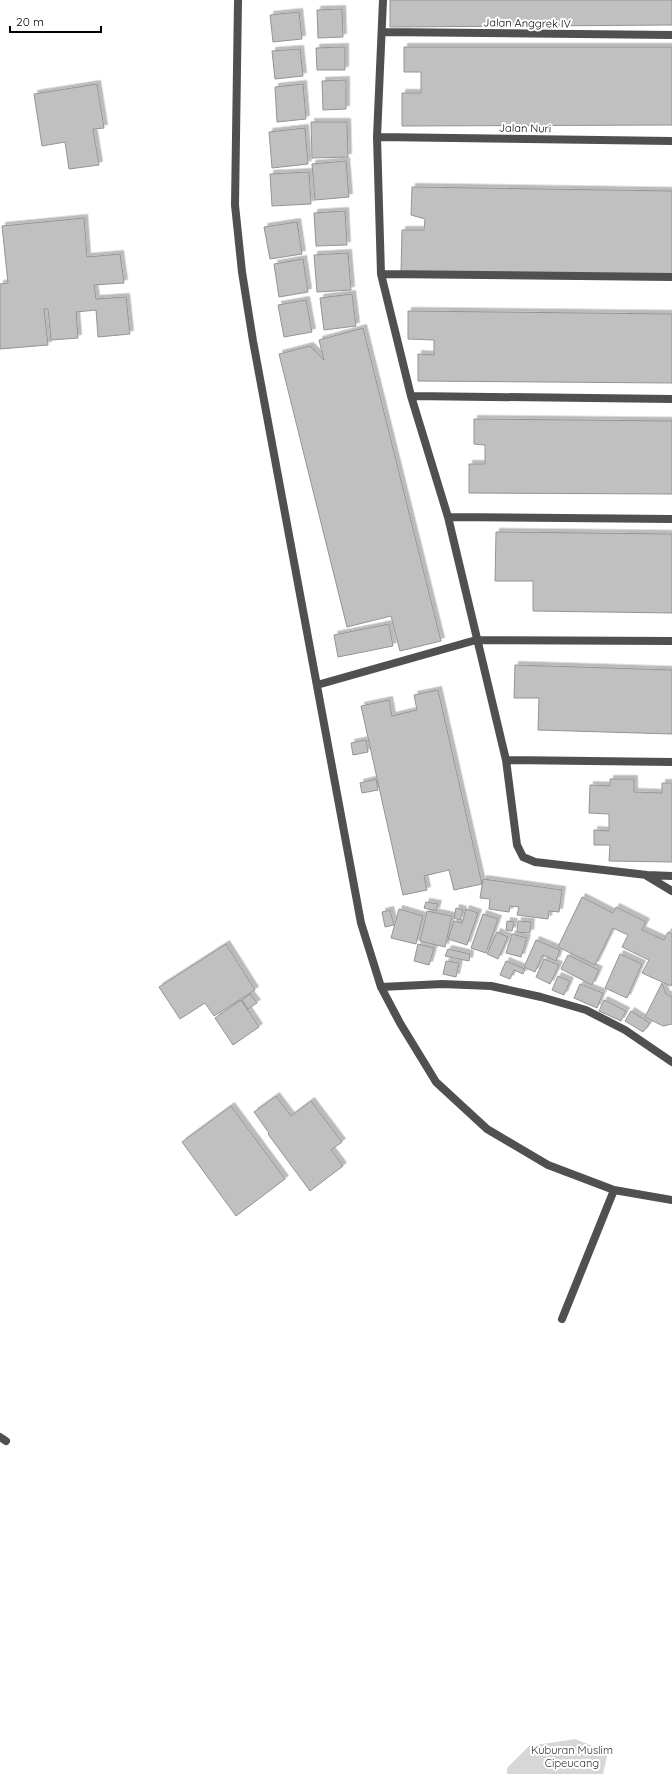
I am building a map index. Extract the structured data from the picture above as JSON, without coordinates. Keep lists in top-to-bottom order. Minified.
{"streets":{"street":["Jalan Anggrek IV","Jalan Nuri"]},"parks":["Kuburan Muslim Cipeucang"],"scale_bar":"20 m"}
